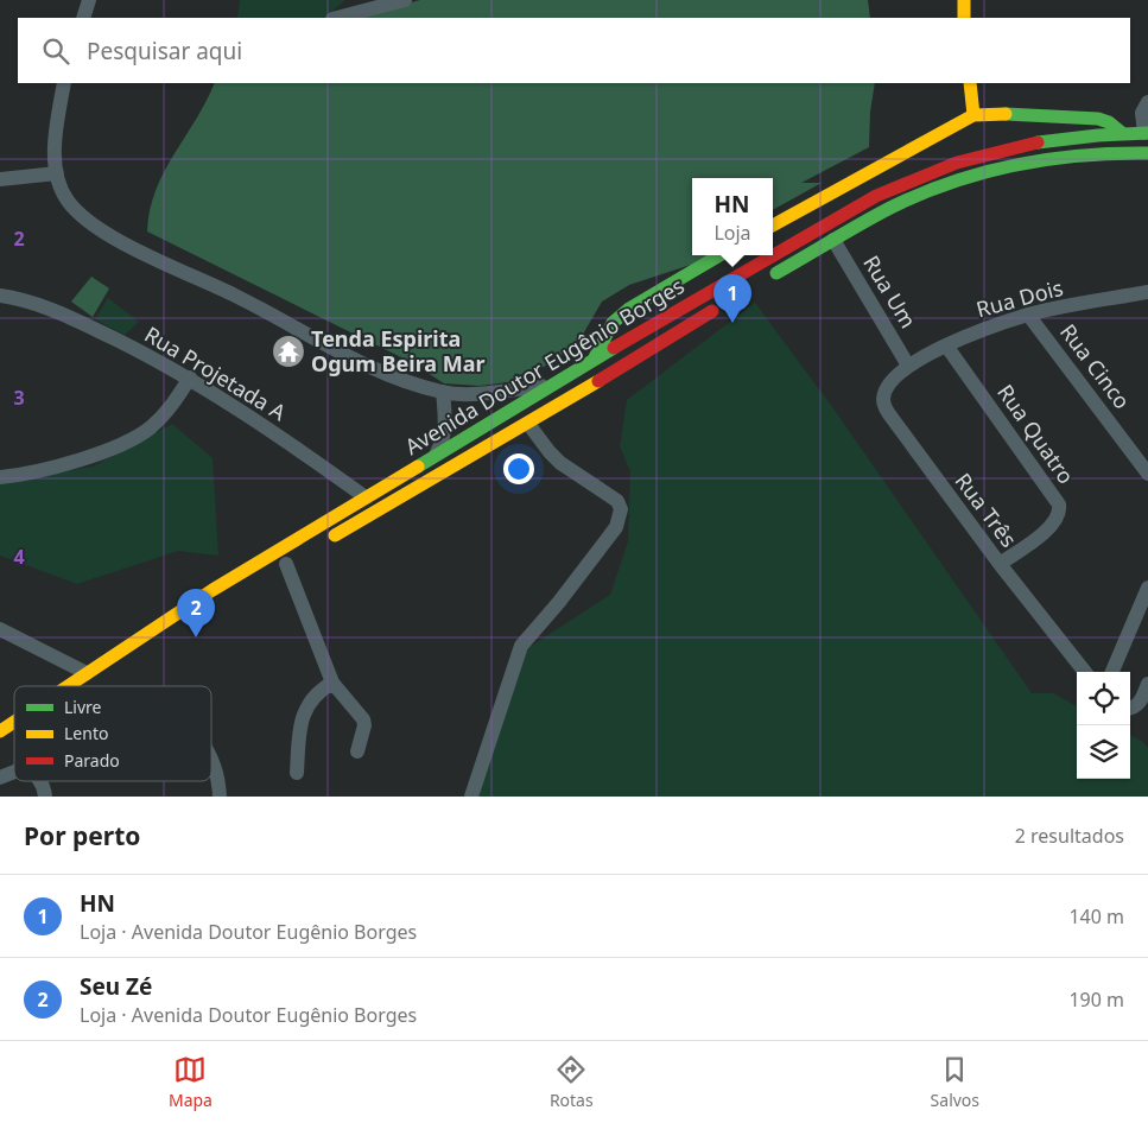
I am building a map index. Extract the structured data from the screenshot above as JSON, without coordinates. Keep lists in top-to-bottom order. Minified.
{"streets":{"main road":["Avenida Doutor Eugênio Borges"],"street":["Rua Um","Rua Dois","Rua Cinco","Rua Projetada A","Rua Quatro","Rua Três"]},"crossings":[["Rua Um","Rua Dois"],["Rua Um","Rua Três"],["Rua Dois","Rua Cinco"],["Rua Dois","Rua Quatro"],["Rua Dois","Rua Três"],["Avenida Doutor Eugênio Borges","Rua Projetada A"],["Rua Quatro","Rua Três"]],"places":{"temple":["Tenda Espirita Ogum Beira Mar"]},"legend":["Livre","Lento","Parado"],"page":{"search":"Pesquisar aqui","popup":["HN","Loja"],"pins":["1","2"],"heading":["Por perto","2 resultados"],"list":[{"mark":"1","name":"HN","note":"Loja · Avenida Doutor Eugênio Borges","value":"140 m"},{"mark":"2","name":"Seu Zé","note":"Loja · Avenida Doutor Eugênio Borges","value":"190 m"}],"nav":["Mapa","Rotas","Salvos"]},"grid":{"rows":["2","3","4"]}}
